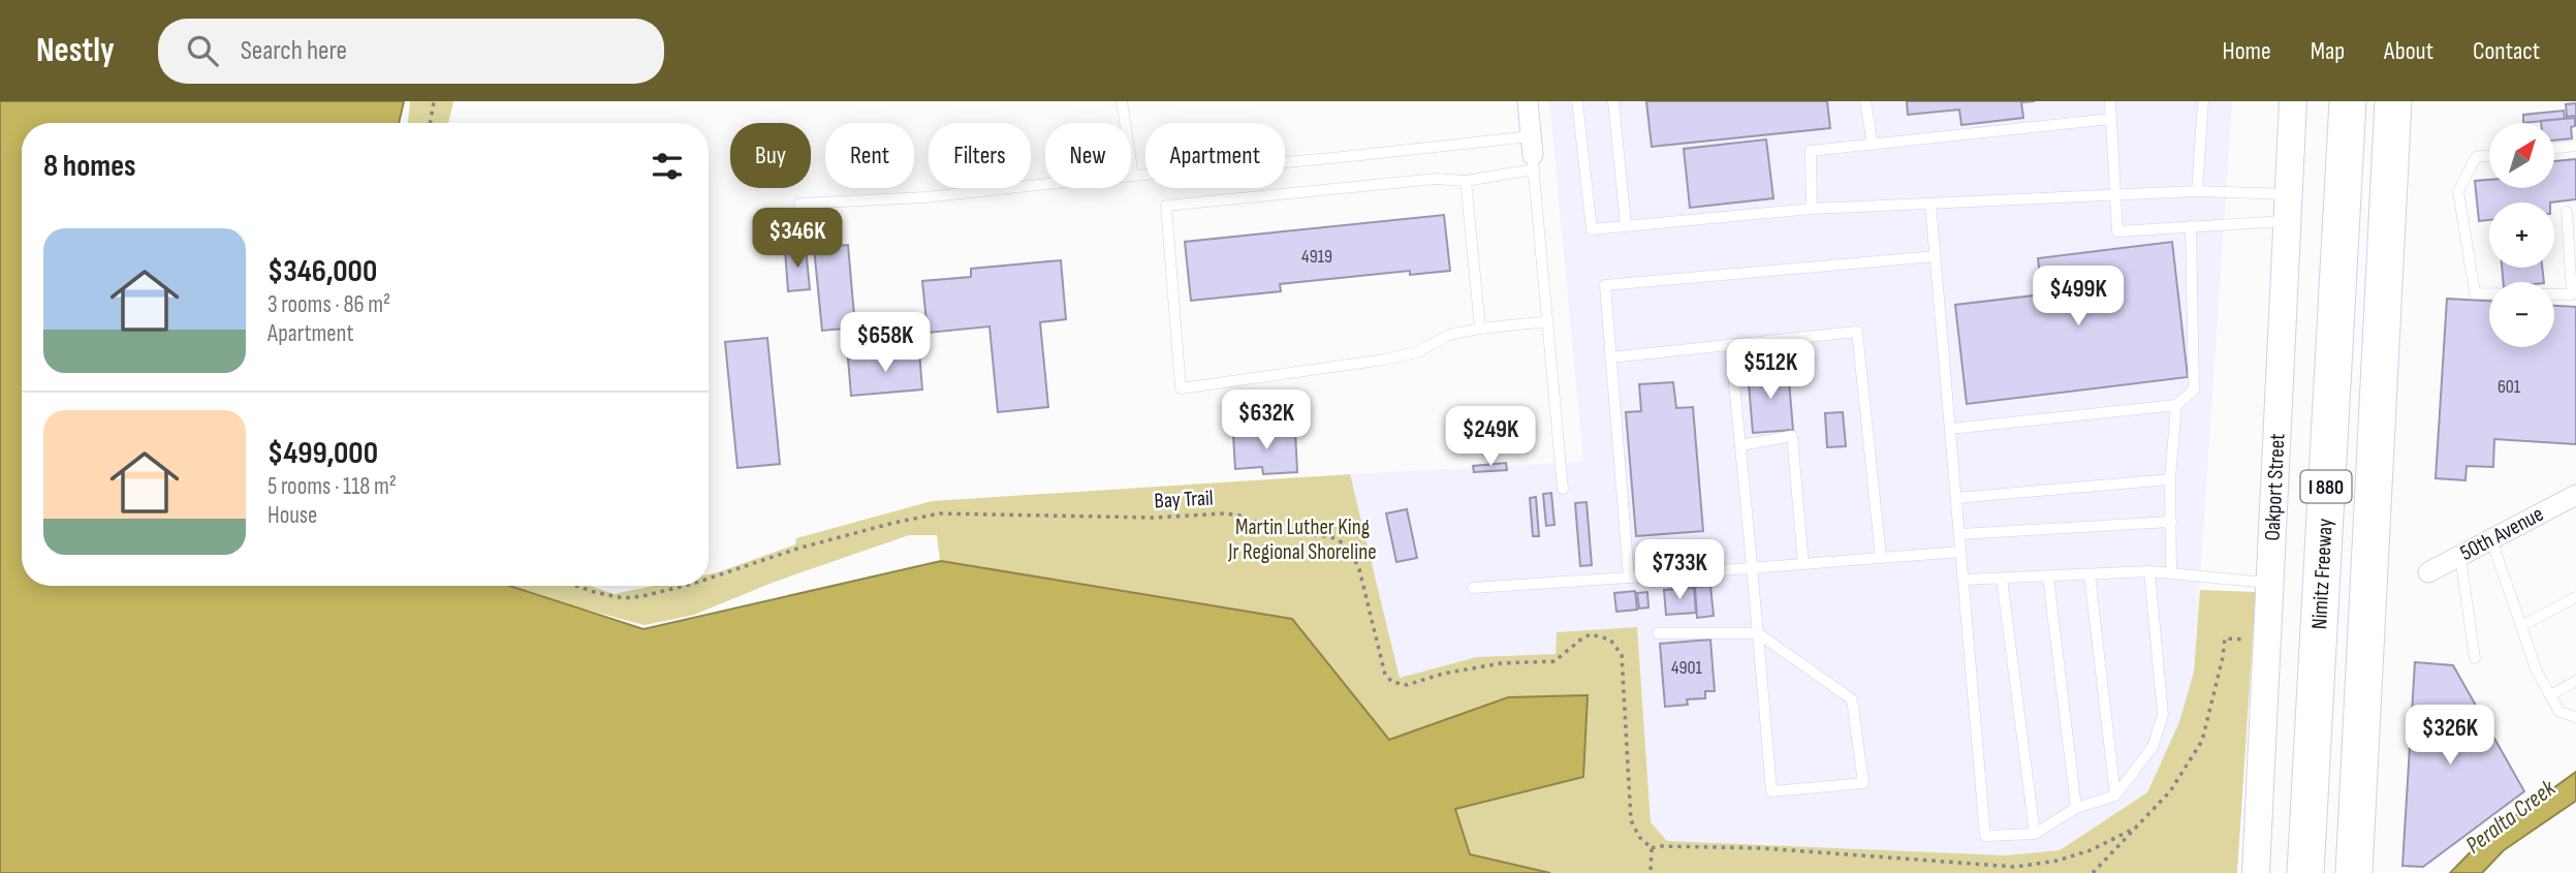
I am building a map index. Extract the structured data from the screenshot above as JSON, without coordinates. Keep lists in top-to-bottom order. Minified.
{"streets":{"highway":["I 880","Nimitz Freeway"],"main road":["Oakport Street"],"street":["50th Avenue"],"path":["Bay Trail"]},"water":["Peralta Creek"],"parks":["Martin Luther King Jr Regional Shoreline"],"house_numbers":["4919","601","4901"],"north":"top right","page":{"header":"Nestly","search":"Search here","nav":["Home","Map","About","Contact"],"map_buttons":["+","−"],"chip":["Buy","Rent","Filters","New","Apartment"],"heading":"8 homes","price":["$346K","$499K","$658K","$512K","$632K","$249K","$733K","$326K"],"list":[{"name":"$346,000","note":"3 rooms · 86 m² · Apartment"},{"name":"$499,000","note":"5 rooms · 118 m² · House"}]}}
